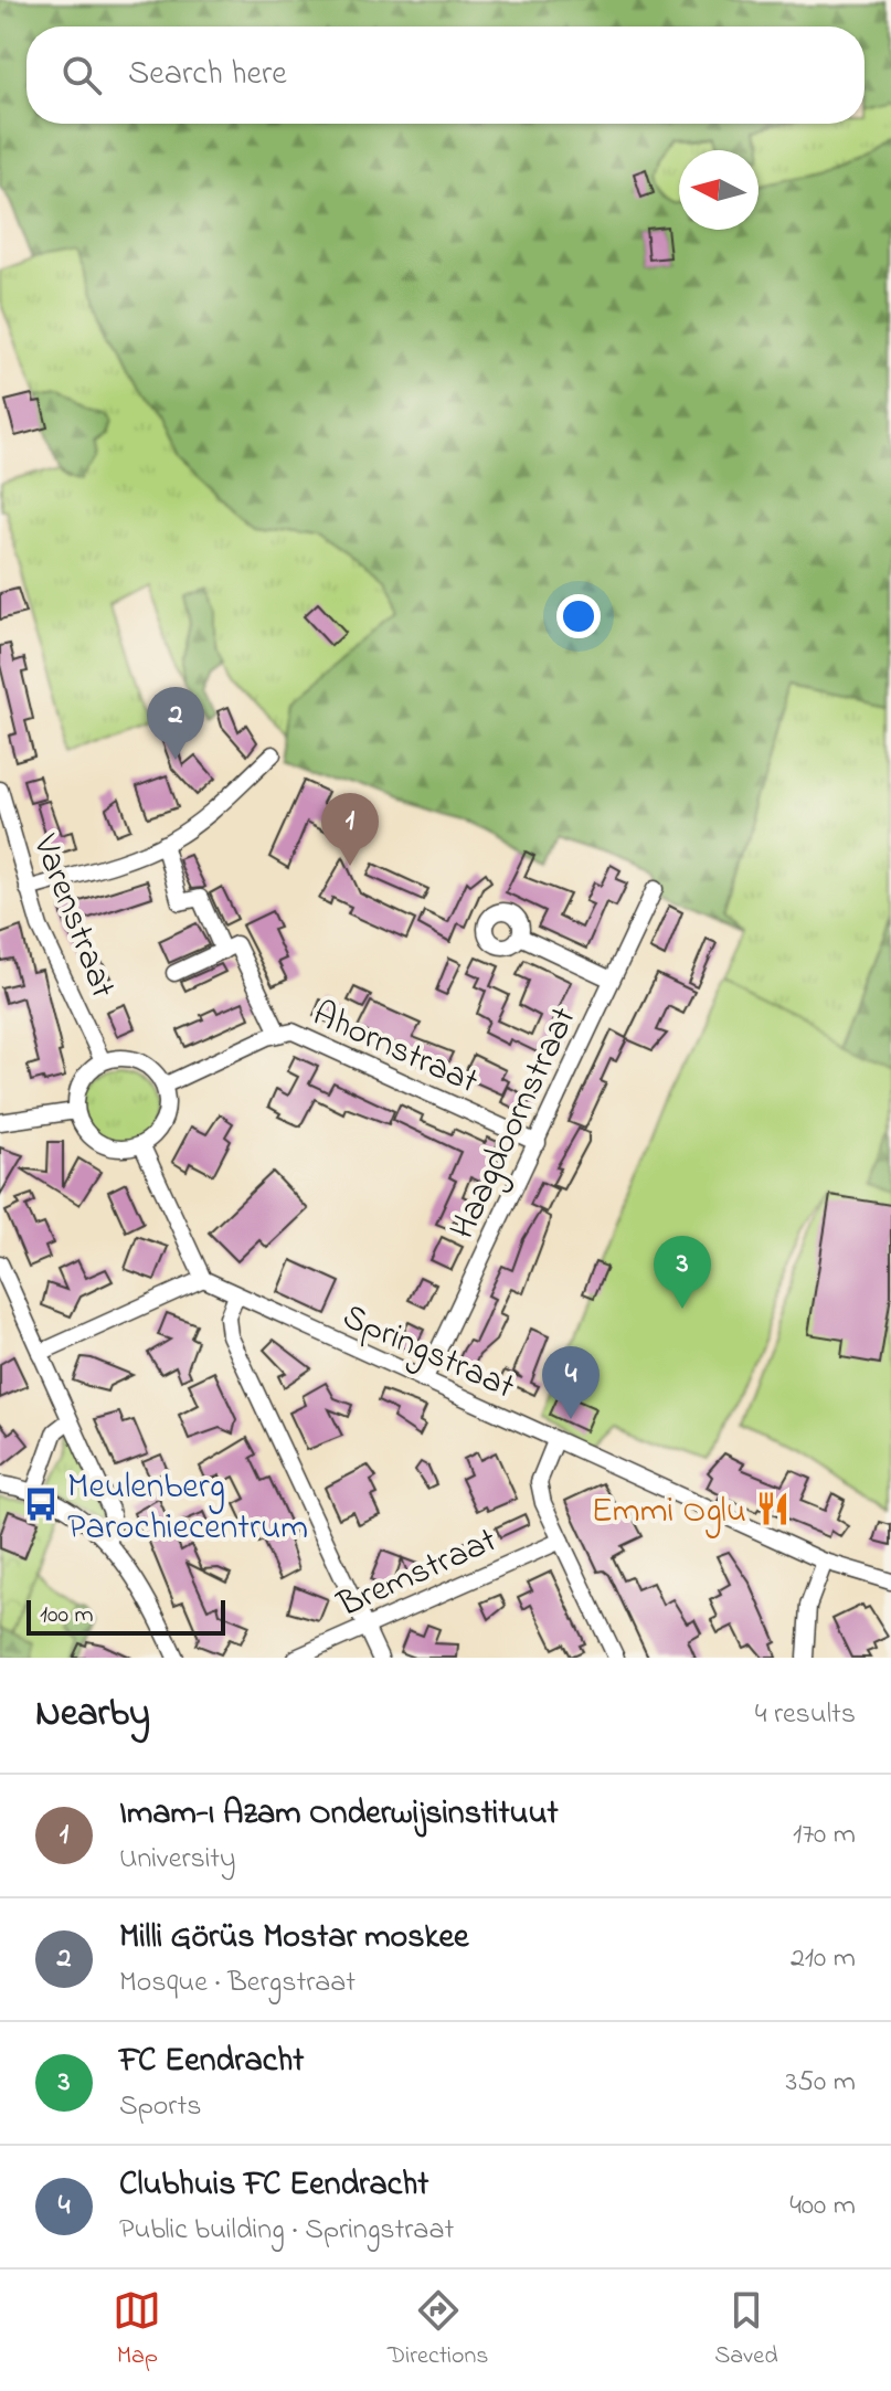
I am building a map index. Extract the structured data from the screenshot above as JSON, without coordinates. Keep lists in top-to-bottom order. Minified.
{"streets":{"street":["Varenstraat","Ahornstraat","Haagdoornstraat","Springstraat","Bremstraat"]},"crossings":[["Varenstraat","Ahornstraat"],["Ahornstraat","Haagdoornstraat"],["Haagdoornstraat","Springstraat"]],"places":{"bus stop":["Meulenberg Parochiecentrum"],"restaurant":["Emmi Oglu"]},"scale_bar":"100 m","north":"left","page":{"search":"Search here","pins":["2","1","3","4"],"scale":"100 m","heading":["Nearby","4 results"],"list":[{"mark":"1","name":"Imam-ı Azam Onderwijsinstituut","note":"University","value":"170 m"},{"mark":"2","name":"Milli Görüs Mostar moskee","note":"Mosque · Bergstraat","value":"210 m"},{"mark":"3","name":"FC Eendracht","note":"Sports","value":"350 m"},{"mark":"4","name":"Clubhuis FC Eendracht","note":"Public building · Springstraat","value":"400 m"}],"nav":["Map","Directions","Saved"]}}
